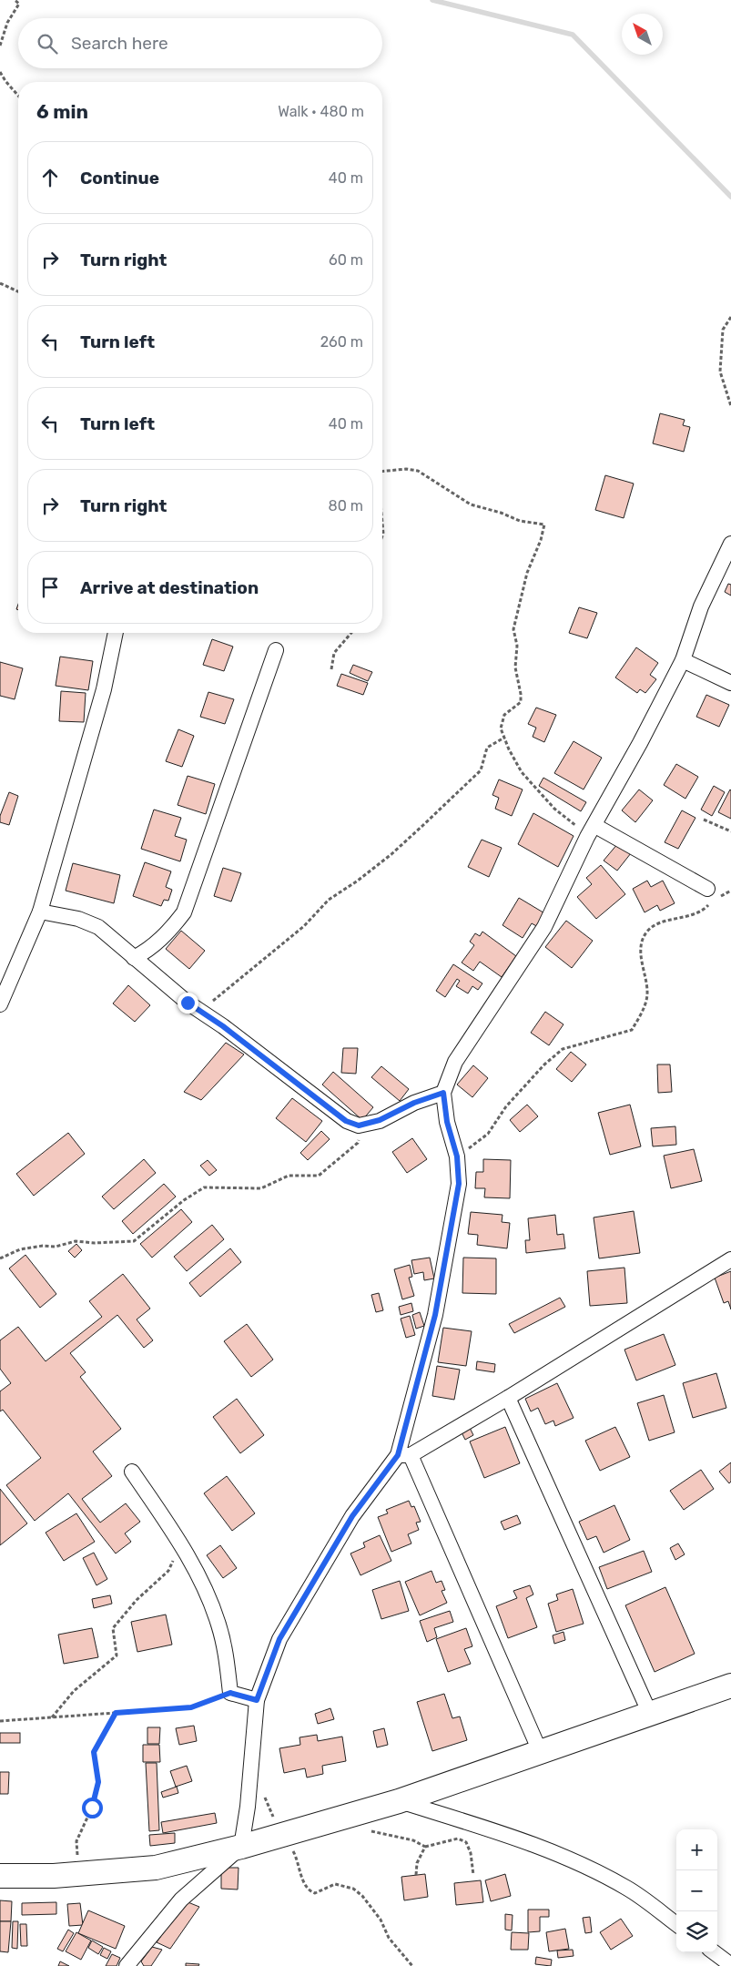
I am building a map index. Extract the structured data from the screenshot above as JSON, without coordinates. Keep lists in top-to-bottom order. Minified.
{"north":"top left","page":{"search":"Search here","heading":["6 min","Walk · 480 m"],"list":[["Continue","40 m"],["Turn right","60 m"],["Turn left","260 m"],["Turn left","40 m"],["Turn right","80 m"],"Arrive at destination"],"map_buttons":["+","−"]}}
